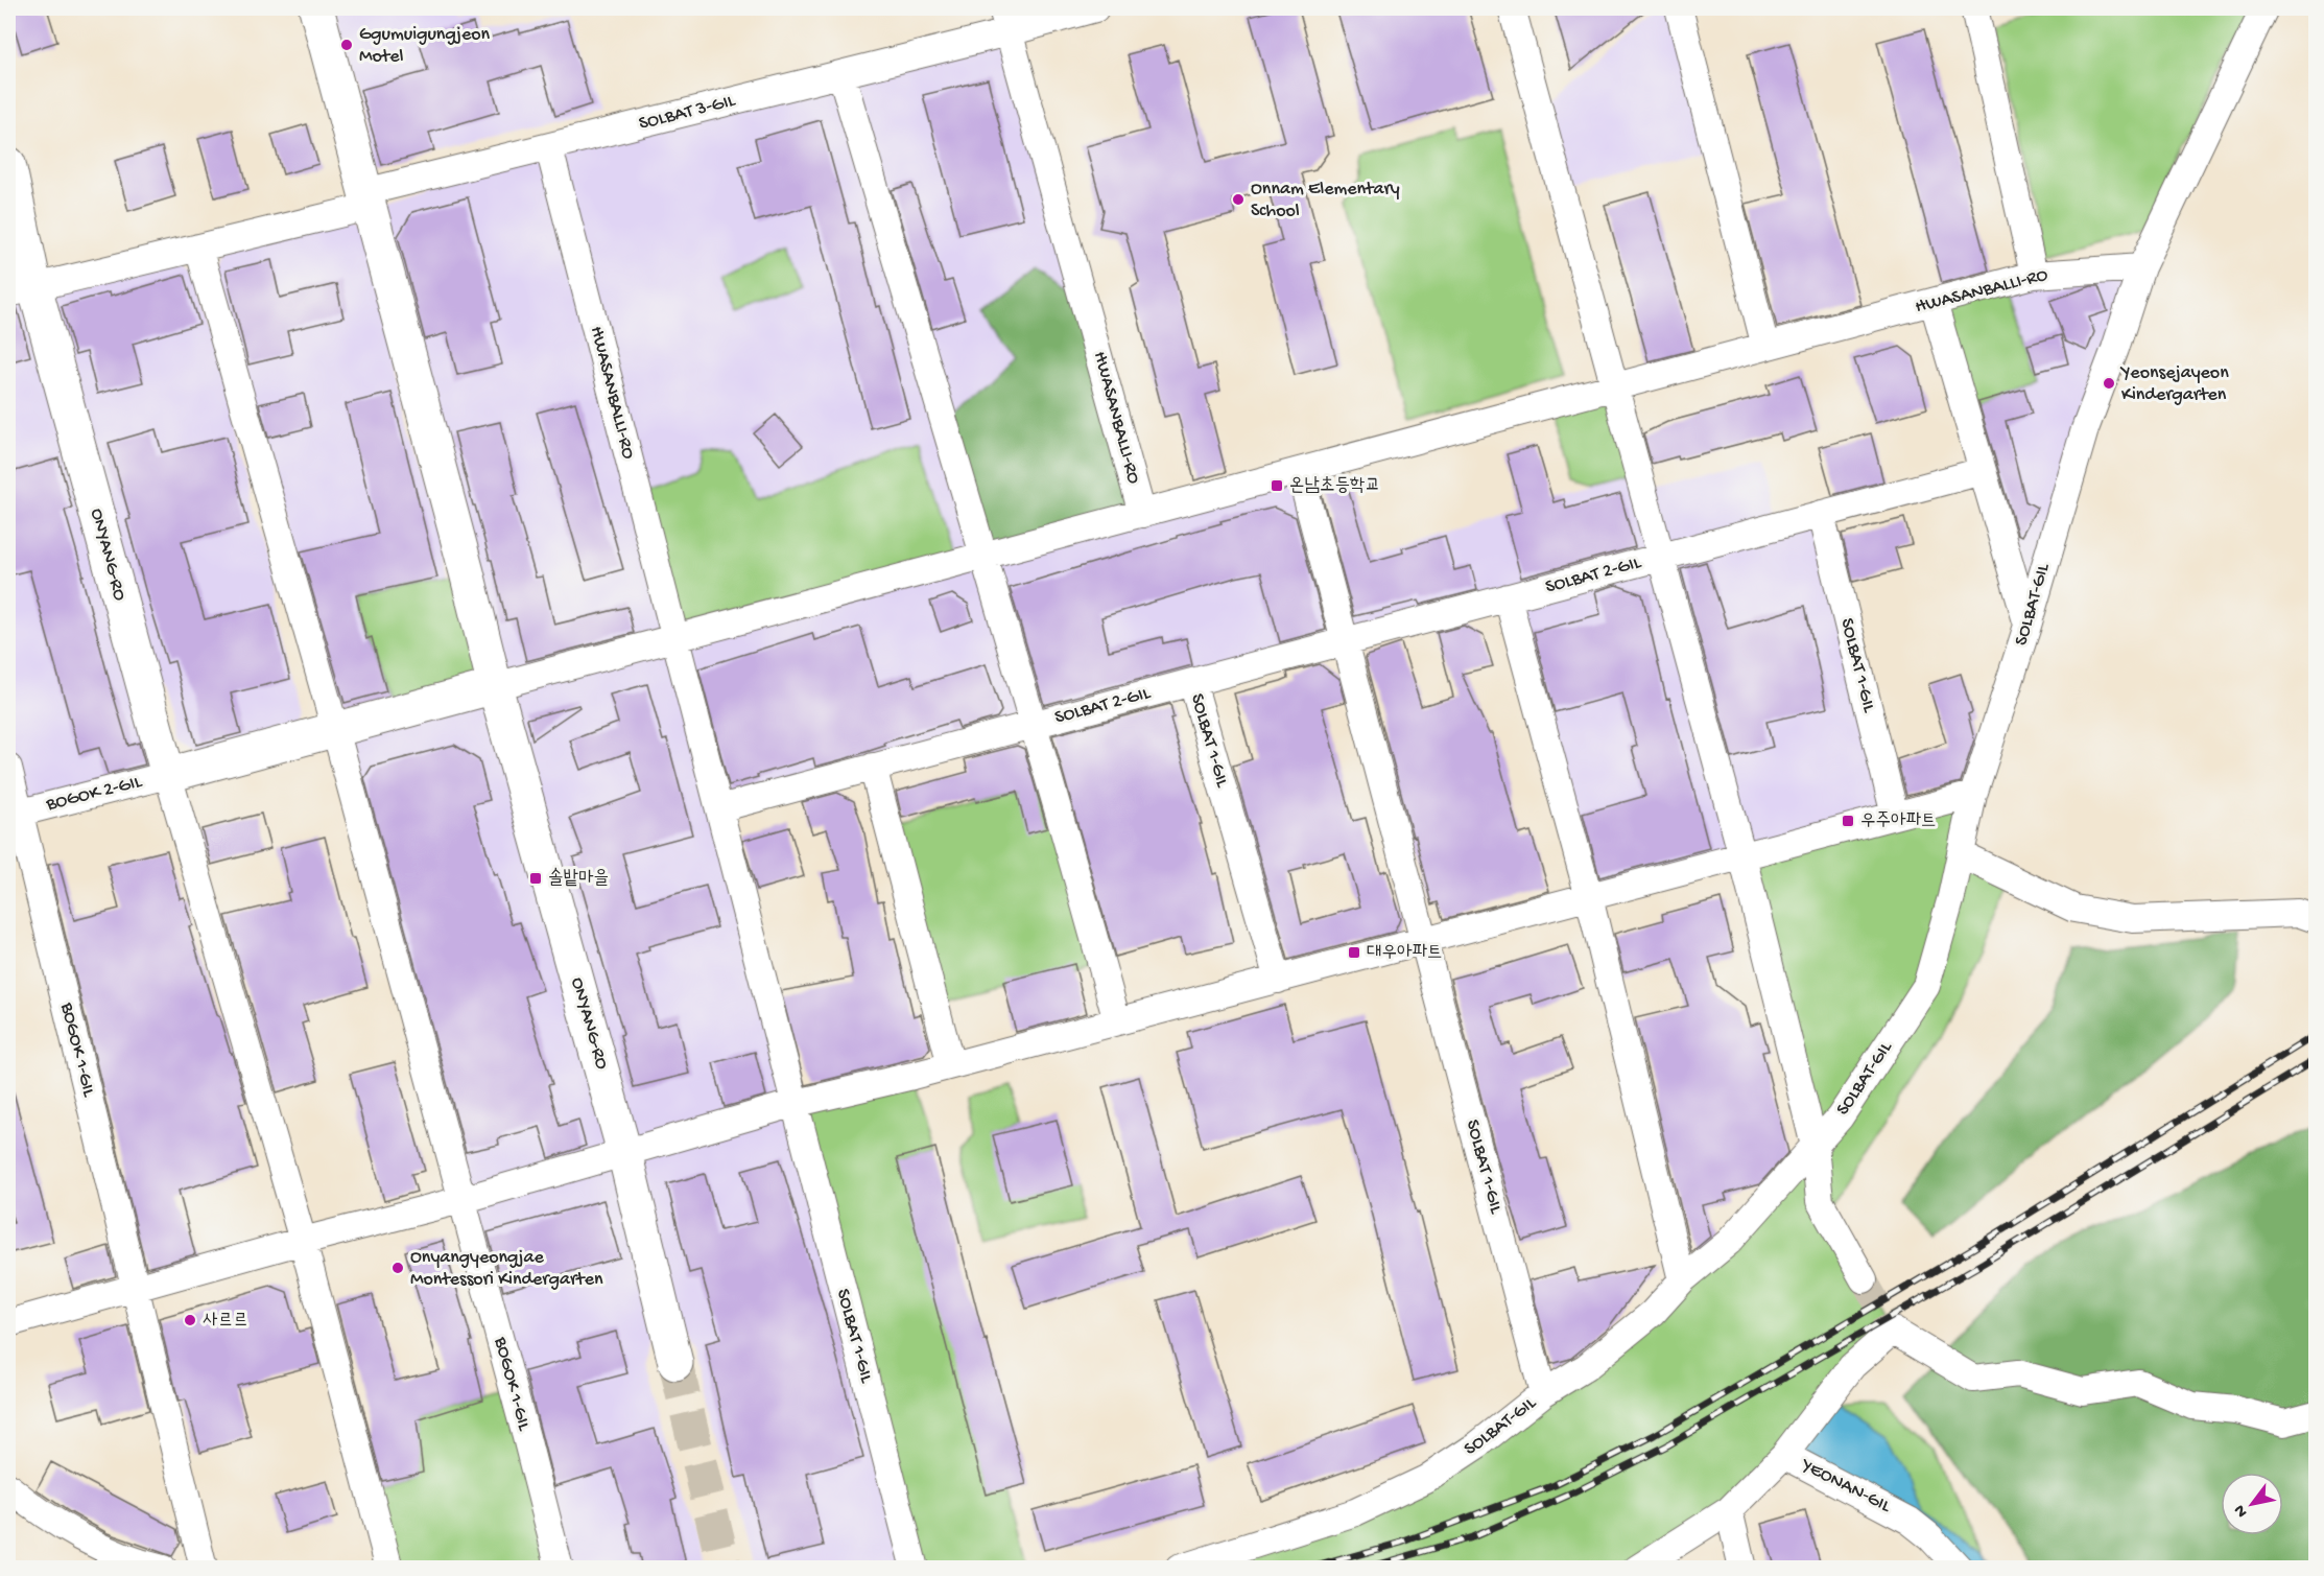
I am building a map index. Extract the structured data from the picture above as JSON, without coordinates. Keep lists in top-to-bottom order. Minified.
{"streets":{"main road":["ONYANG-RO"],"street":["SOLBAT 3-GIL","HWASANBALLI-RO","SOLBAT 2-GIL","SOLBAT-GIL","SOLBAT 1-GIL","BOGOK 2-GIL","BOGOK 1-GIL","YEONAN-GIL"]},"crossings":[["SOLBAT 3-GIL","HWASANBALLI-RO"],["SOLBAT 3-GIL","ONYANG-RO"],["SOLBAT 3-GIL","SOLBAT 2-GIL"],["HWASANBALLI-RO","ONYANG-RO"],["HWASANBALLI-RO","SOLBAT 2-GIL"],["HWASANBALLI-RO","SOLBAT-GIL"],["HWASANBALLI-RO","SOLBAT 1-GIL"],["ONYANG-RO","BOGOK 2-GIL"],["SOLBAT 2-GIL","SOLBAT 1-GIL"],["SOLBAT-GIL","SOLBAT 1-GIL"],["BOGOK 2-GIL","BOGOK 1-GIL"]],"places":{"other":["Ggumuigungjeon Motel","Onnam Elementary School","Yeonsejayeon Kindergarten","Onyangyeongjae Montessori Kindergarten","사르르"],"transit":["온남초등학교","우주아파트","솔밭마을","대우아파트"]},"north":"bottom left"}
